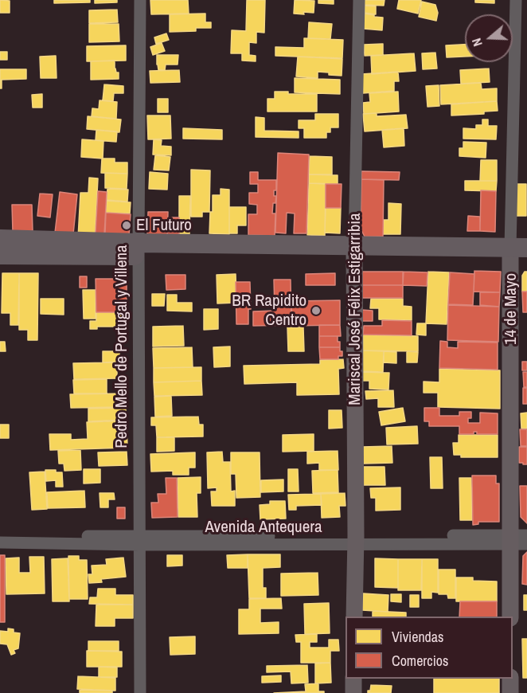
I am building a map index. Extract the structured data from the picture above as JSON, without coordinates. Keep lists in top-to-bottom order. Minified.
{"streets":{"main road":["Mariscal José Félix Estigarribia","14 de Mayo"],"street":["Pedro Mello de Portugal y Villena","Avenida Antequera"]},"crossings":[["Mariscal José Félix Estigarribia","Avenida Antequera"],["14 de Mayo","Avenida Antequera"],["Pedro Mello de Portugal y Villena","Avenida Antequera"]],"places":["El Futuro","BR Rapidito Centro"],"legend":["Viviendas","Comercios"],"north":"left"}
